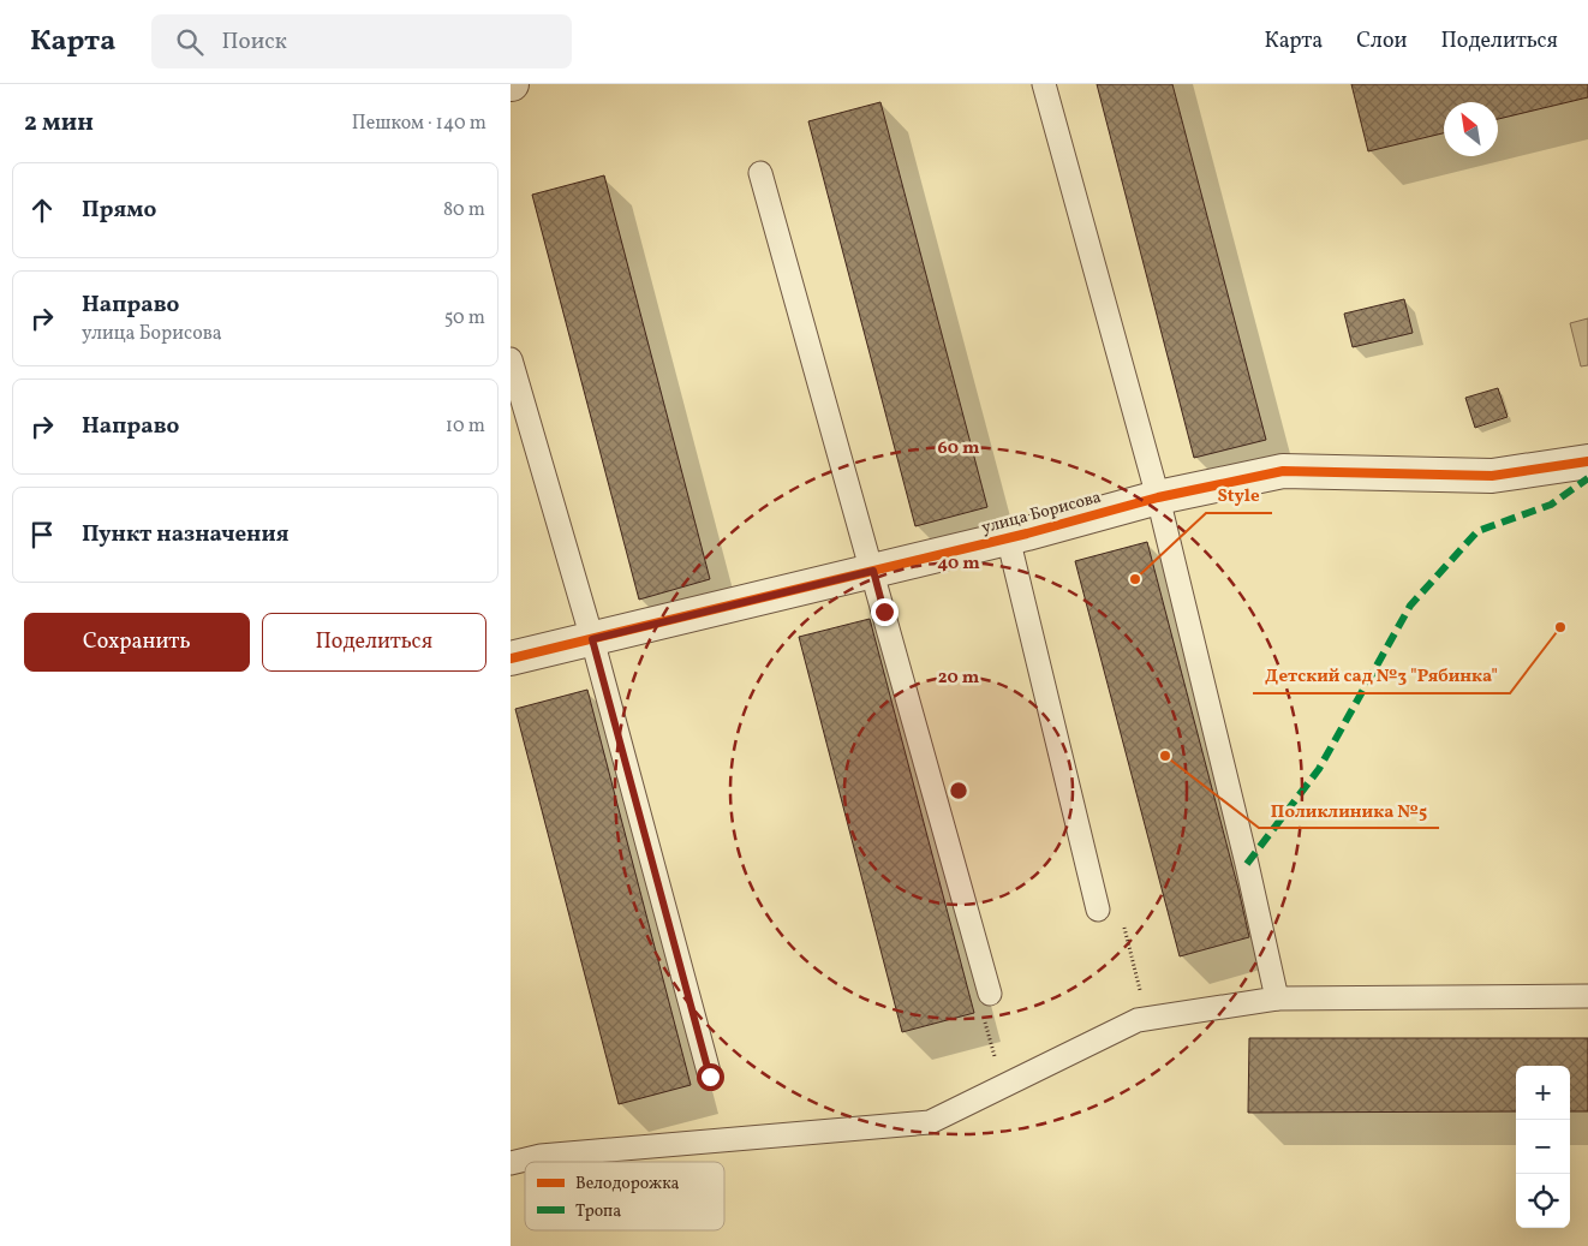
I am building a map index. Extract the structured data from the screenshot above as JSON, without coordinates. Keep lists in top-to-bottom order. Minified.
{"streets":{"street":["улица Борисова"]},"places":["Style","Детский сад №3 \"Рябинка\"","Поликлиника №5"],"legend":["Велодорожка","Тропа"],"north":"top left","page":{"header":"Карта","search":"Поиск","nav":["Карта","Слои","Поделиться"],"heading":["2 мин","Пешком · 140 m"],"list":[["Прямо","80 m"],["Направо","улица Борисова","50 m"],["Направо","10 m"],"Пункт назначения"],"buttons":["Сохранить","Поделиться"],"map_buttons":["+","−"]},"rings":["60 m","40 m","20 m"]}
